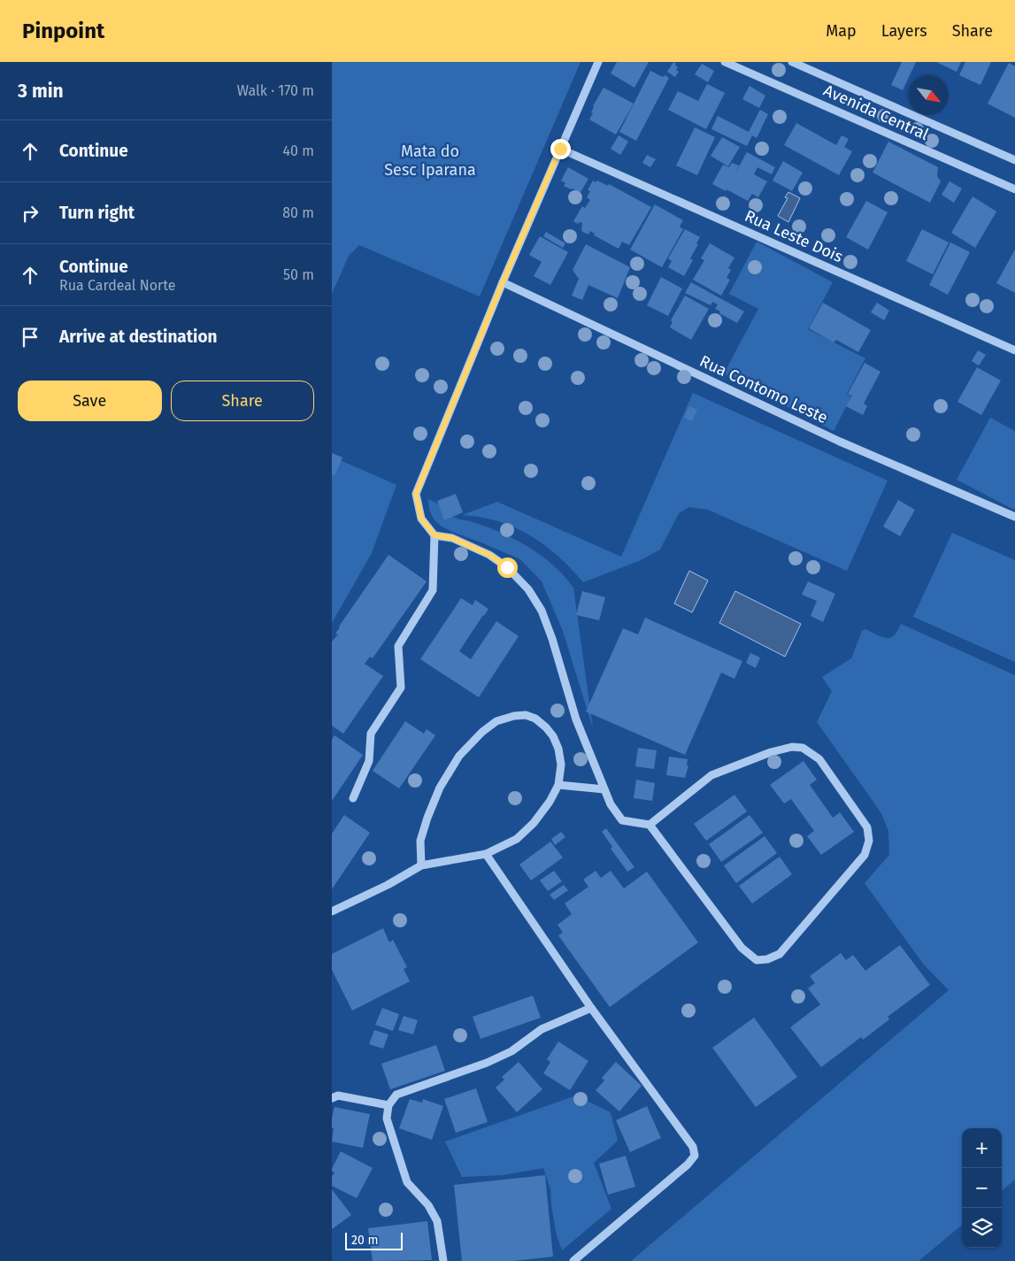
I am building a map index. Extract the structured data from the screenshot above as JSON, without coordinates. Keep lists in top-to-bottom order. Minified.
{"streets":{"street":["Avenida Central","Rua Leste Dois","Rua Contomo Leste"]},"parks":["Mata do Sesc Iparana"],"scale_bar":"20 m","north":"bottom right","page":{"header":"Pinpoint","nav":["Map","Layers","Share"],"heading":["3 min","Walk · 170 m"],"list":[["Continue","40 m"],["Turn right","80 m"],["Continue","Rua Cardeal Norte","50 m"],"Arrive at destination"],"buttons":["Save","Share"],"map_buttons":["+","−"],"scale":"20 m"}}
